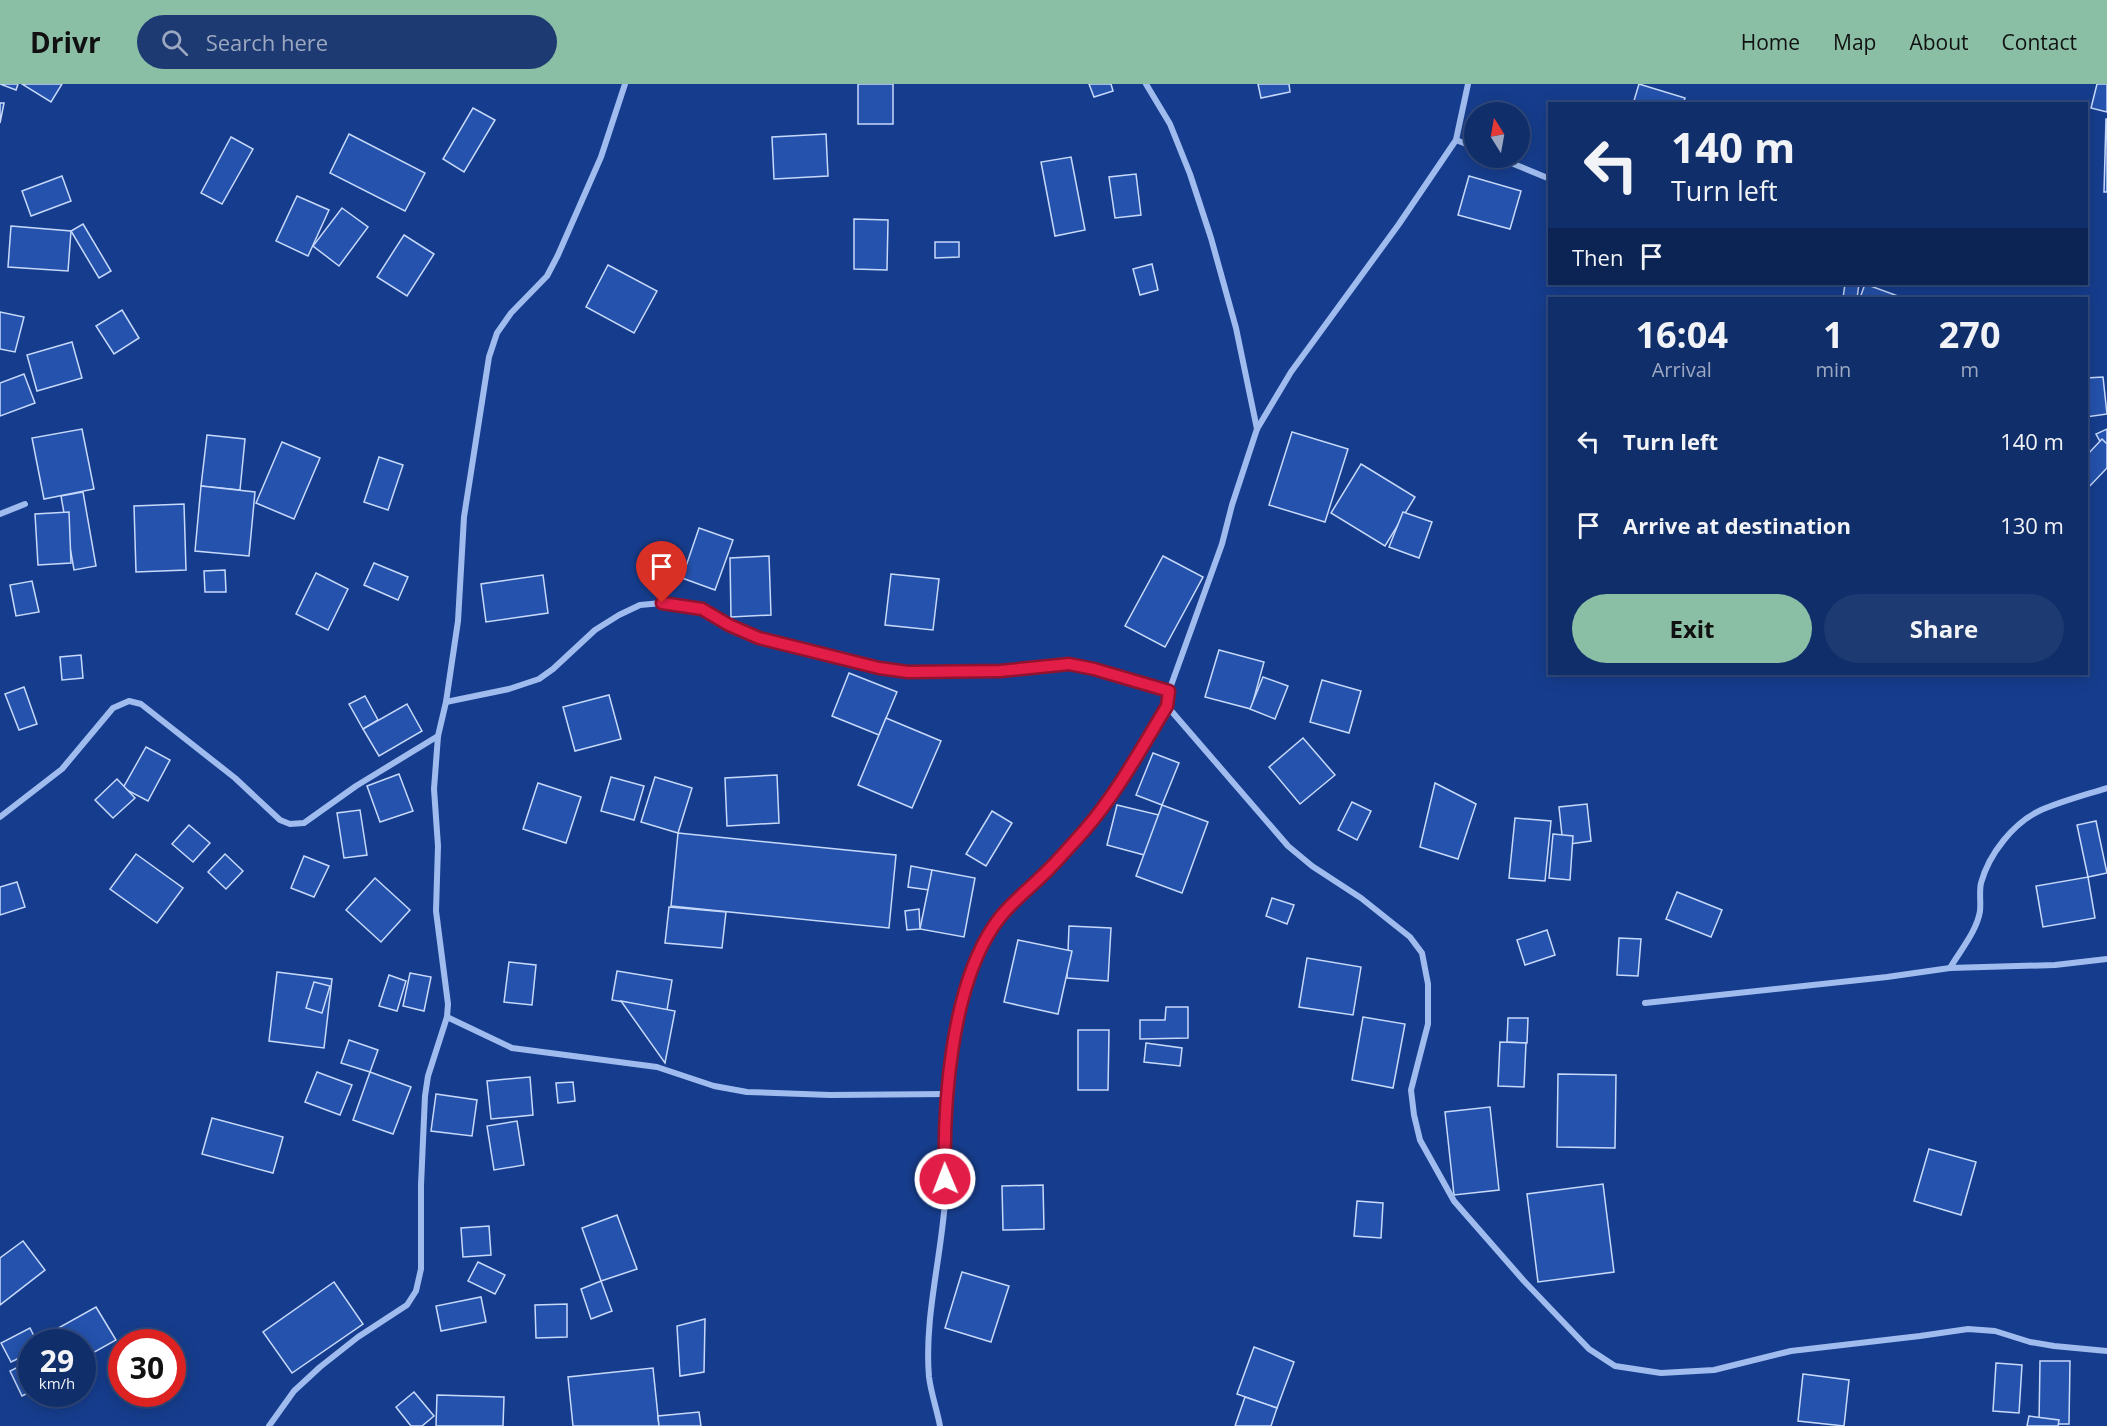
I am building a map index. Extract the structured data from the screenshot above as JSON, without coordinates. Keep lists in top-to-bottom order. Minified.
{"north":"top","page":{"header":"Drivr","search":"Search here","nav":["Home","Map","About","Contact"],"turn":["140 m","Turn left"],"then":"Then","eta":["16:04","Arrival","1","min","270","m"],"list":[{"name":"Turn left","value":"140 m"},{"name":"Arrive at destination","value":"130 m"}],"buttons":["Exit","Share"],"speed":"29 km/h","limit":"30"}}
